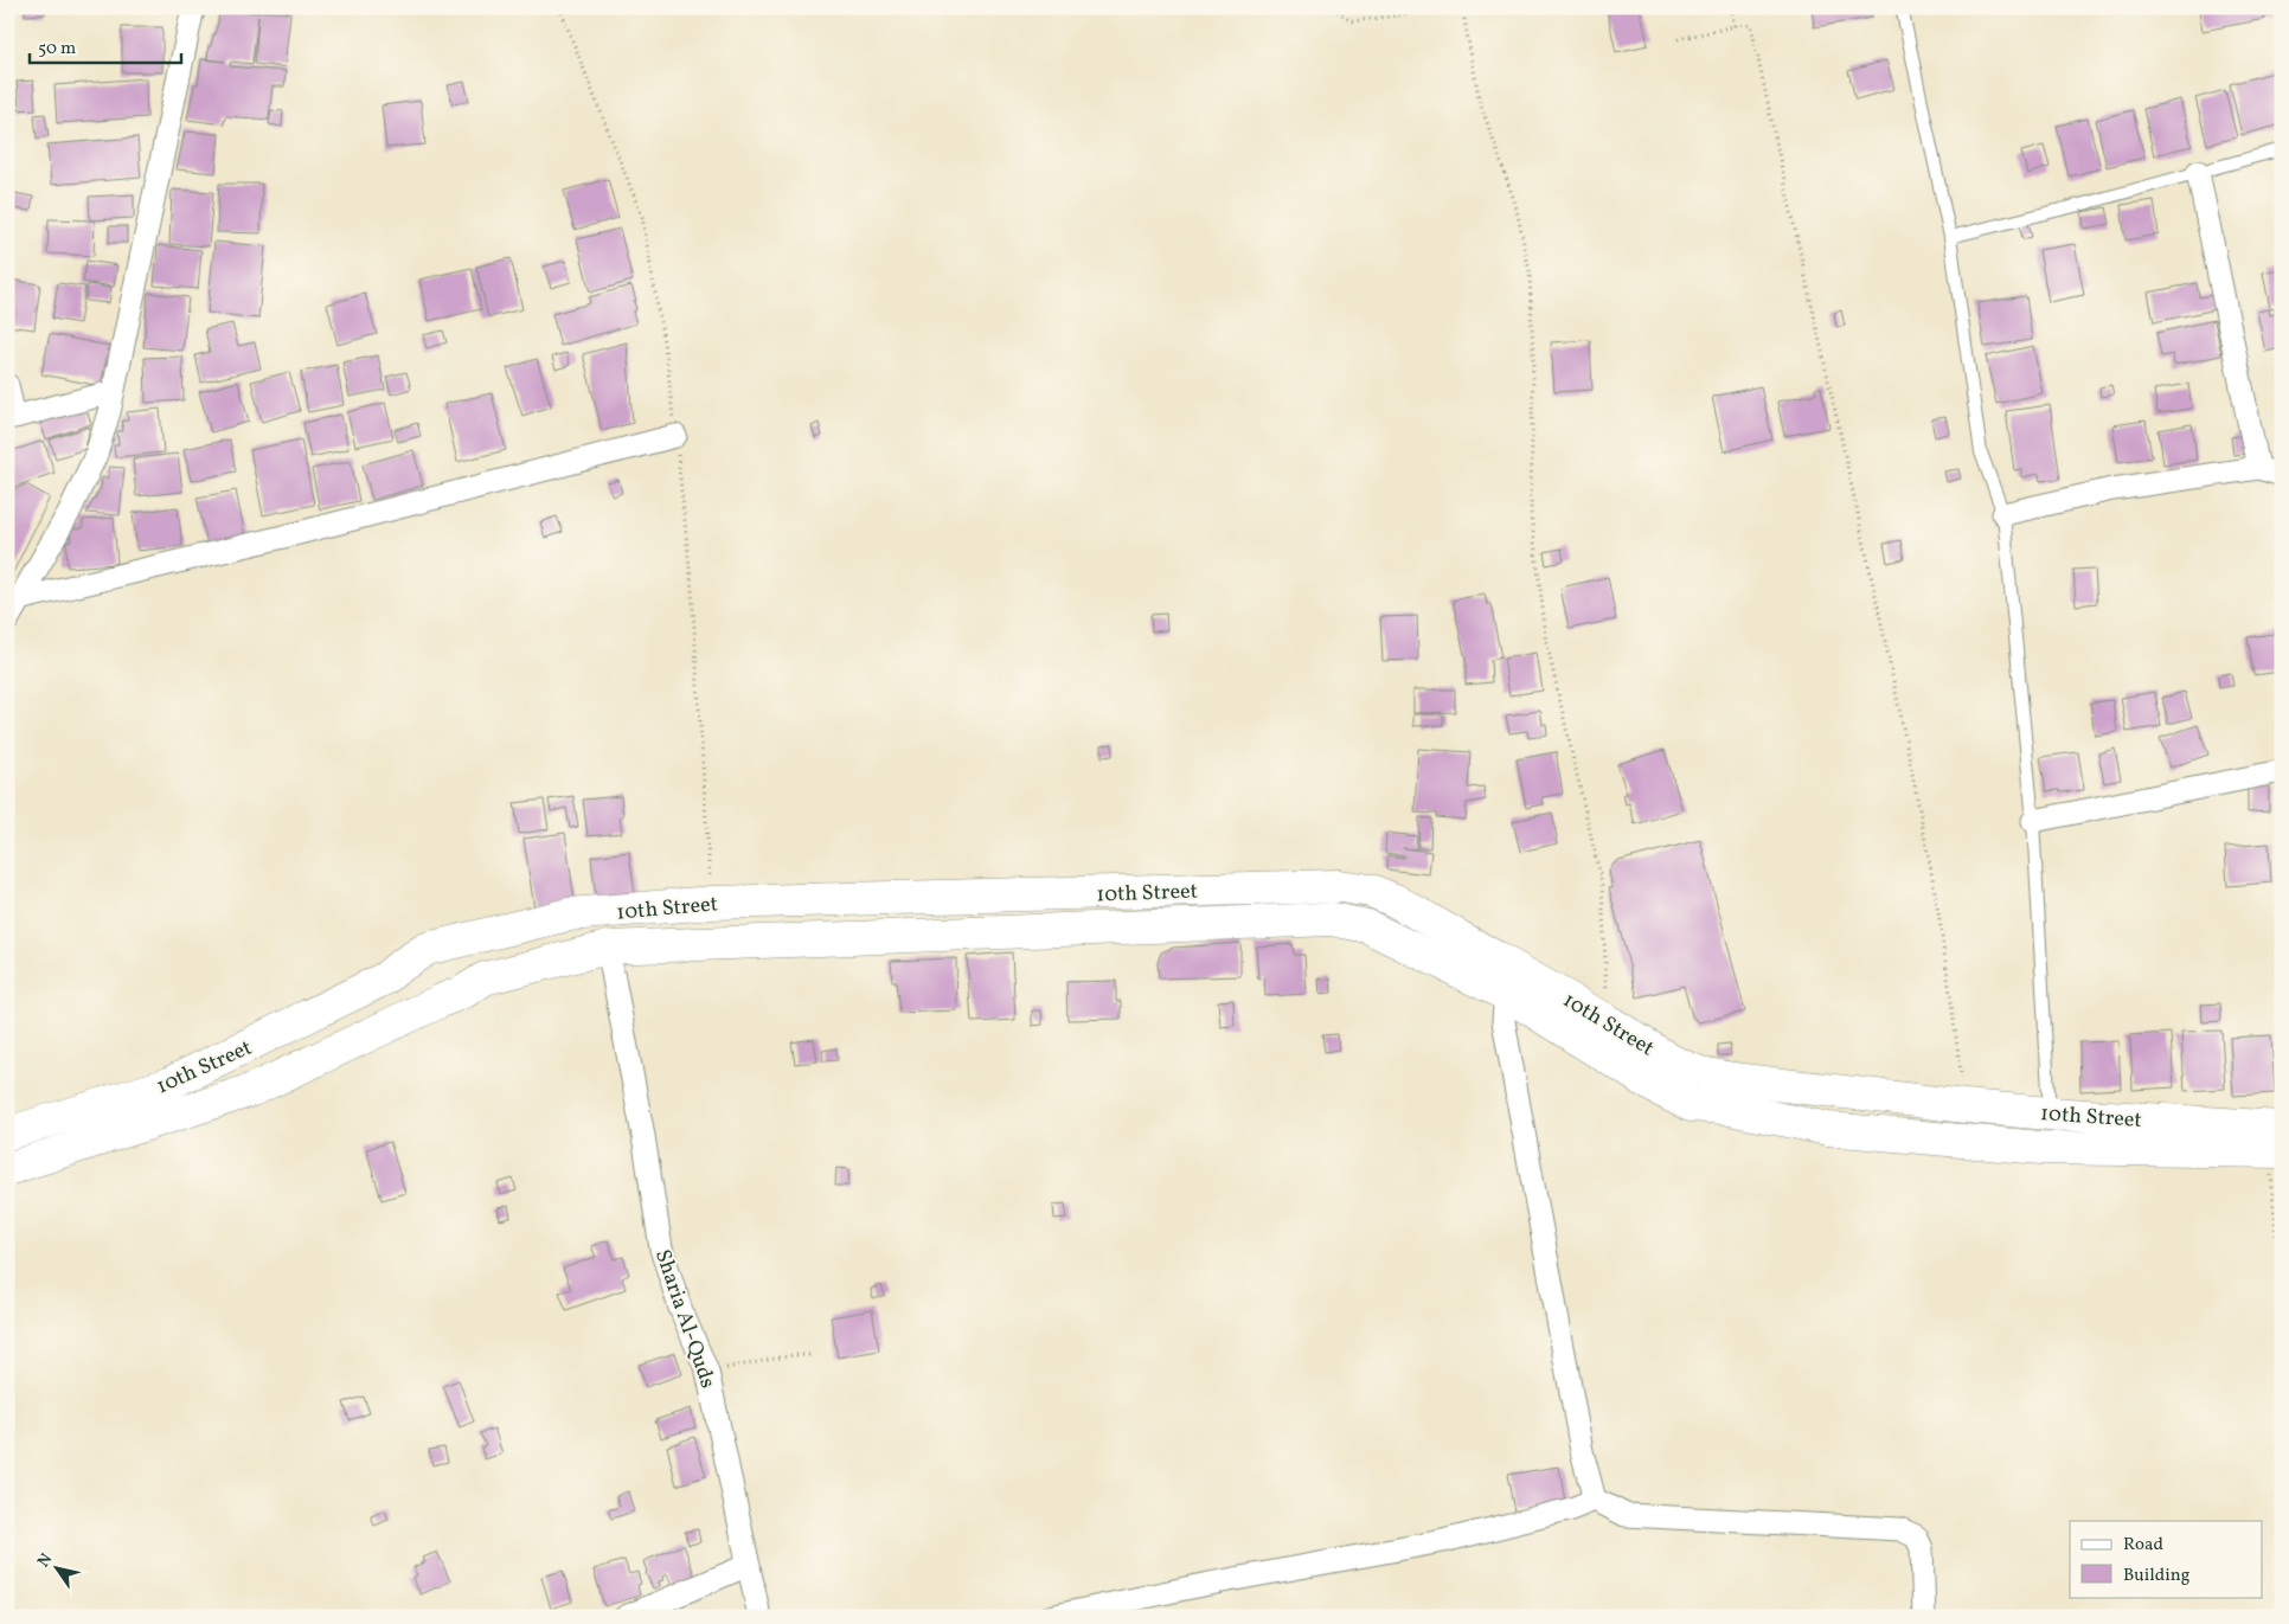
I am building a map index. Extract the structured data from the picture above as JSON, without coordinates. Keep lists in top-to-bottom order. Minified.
{"streets":{"main road":["10th Street"],"street":["Sharia Al-Quds"]},"crossings":[["10th Street","Sharia Al-Quds"]],"legend":["Road","Building"],"scale_bar":"50 m","north":"top left"}
